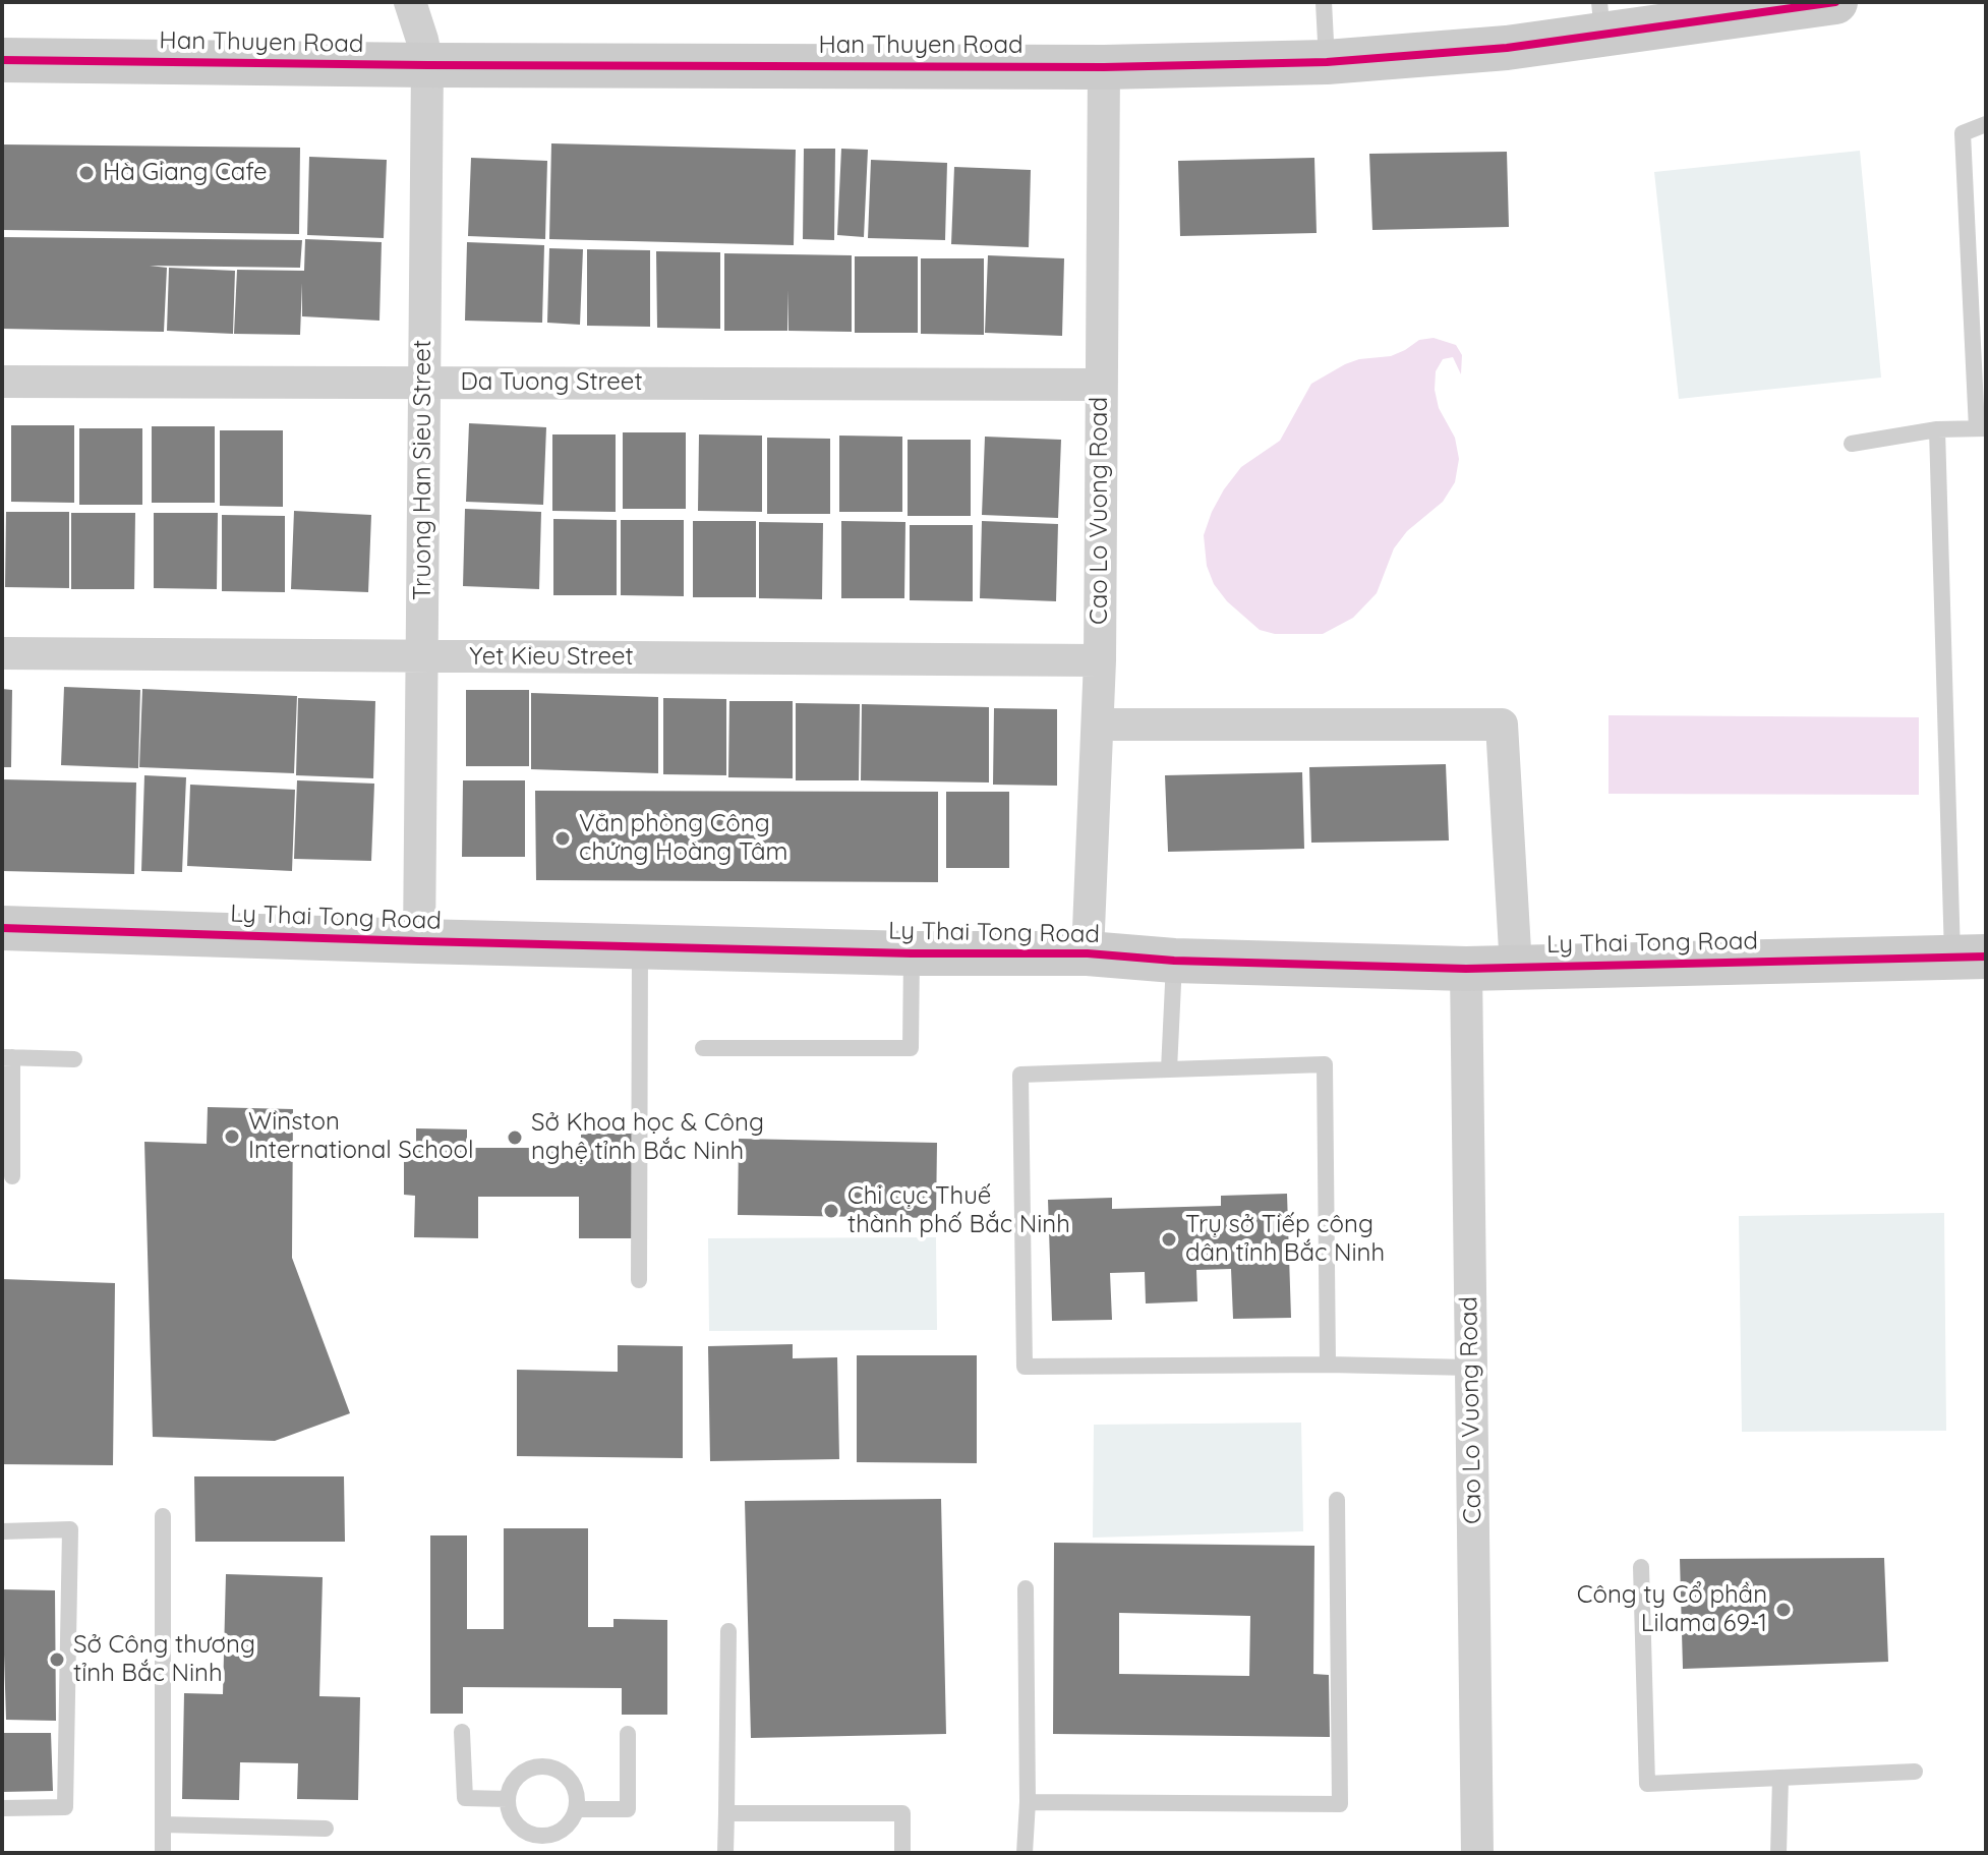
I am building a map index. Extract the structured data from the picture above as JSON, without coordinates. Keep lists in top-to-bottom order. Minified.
{"streets":{"street":["Han Thuyen Road","Da Tuong Street","Truong Han Sieu Street","Cao Lo Vuong Road","Yet Kieu Street","Ly Thai Tong Road"]},"crossings":[["Han Thuyen Road","Truong Han Sieu Street"],["Han Thuyen Road","Cao Lo Vuong Road"],["Da Tuong Street","Truong Han Sieu Street"],["Da Tuong Street","Cao Lo Vuong Road"],["Truong Han Sieu Street","Yet Kieu Street"],["Truong Han Sieu Street","Ly Thai Tong Road"],["Cao Lo Vuong Road","Yet Kieu Street"],["Cao Lo Vuong Road","Ly Thai Tong Road"]],"places":["Hà Giang Cafe","Văn phòng Công chứng Hoàng Tâm","Winston International School","Sở Khoa học & Công nghệ tỉnh Bắc Ninh","Chi cục Thuế thành phố Bắc Ninh","Trụ sở Tiếp công dân tỉnh Bắc Ninh","Công ty Cổ phần Lilama 69-1","Sở Công thương tỉnh Bắc Ninh"]}
